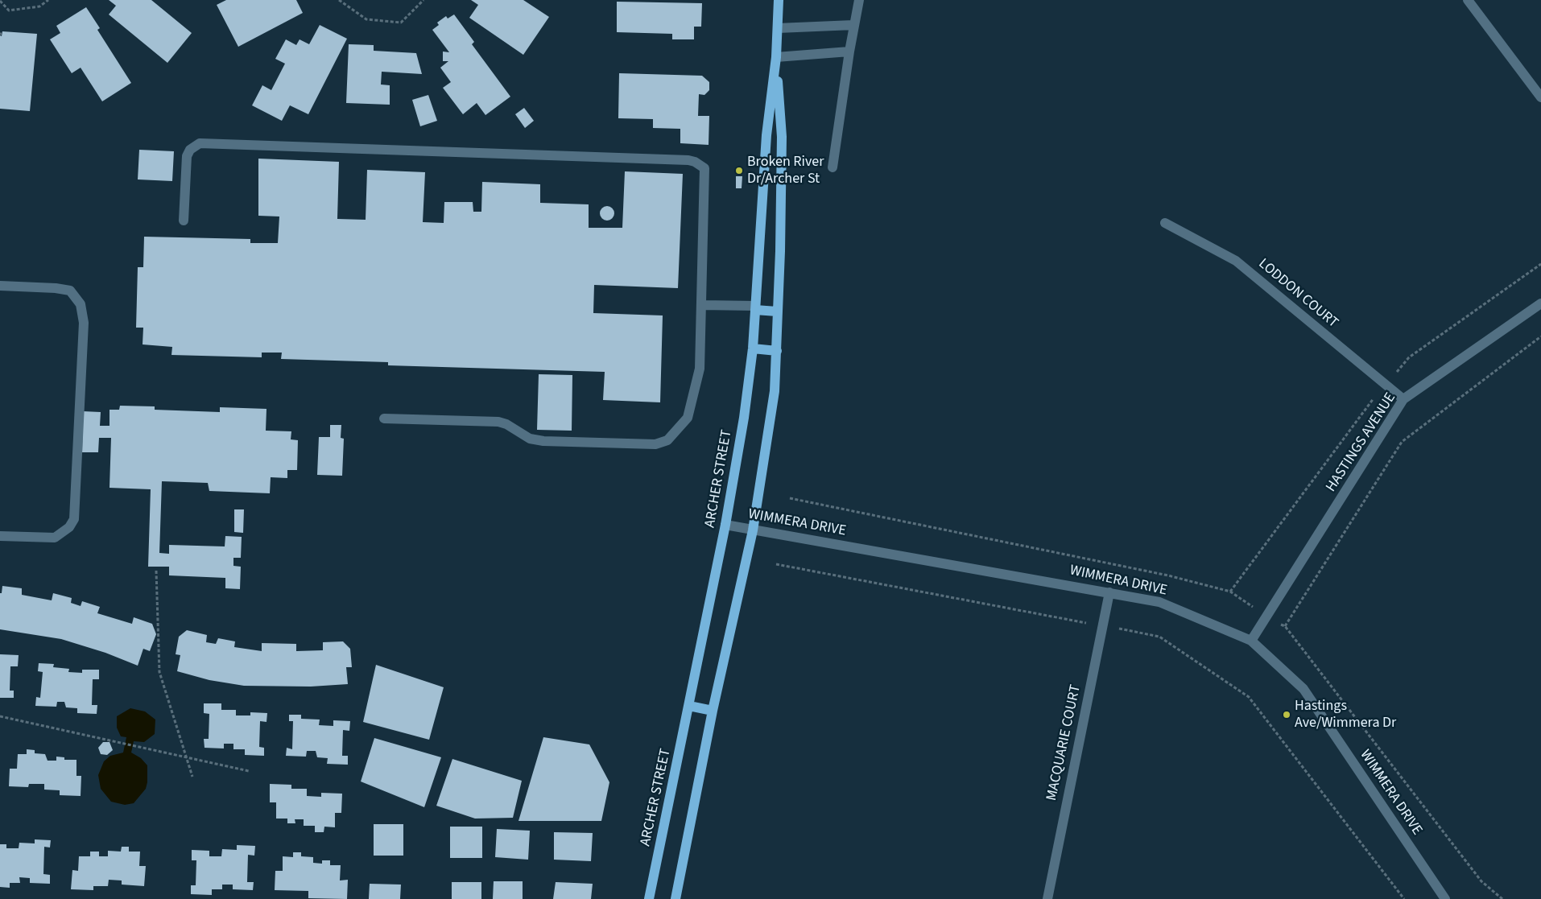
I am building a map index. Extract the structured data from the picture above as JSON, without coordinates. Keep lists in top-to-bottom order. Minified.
{"streets":{"main road":["ARCHER STREET"],"street":["LODDON COURT","HASTINGS AVENUE","WIMMERA DRIVE","MACQUARIE COURT"]},"crossings":[["LODDON COURT","HASTINGS AVENUE"],["HASTINGS AVENUE","WIMMERA DRIVE"],["ARCHER STREET","WIMMERA DRIVE"],["WIMMERA DRIVE","MACQUARIE COURT"]],"places":["Broken River Dr/Archer St","Hastings Ave/Wimmera Dr"]}
